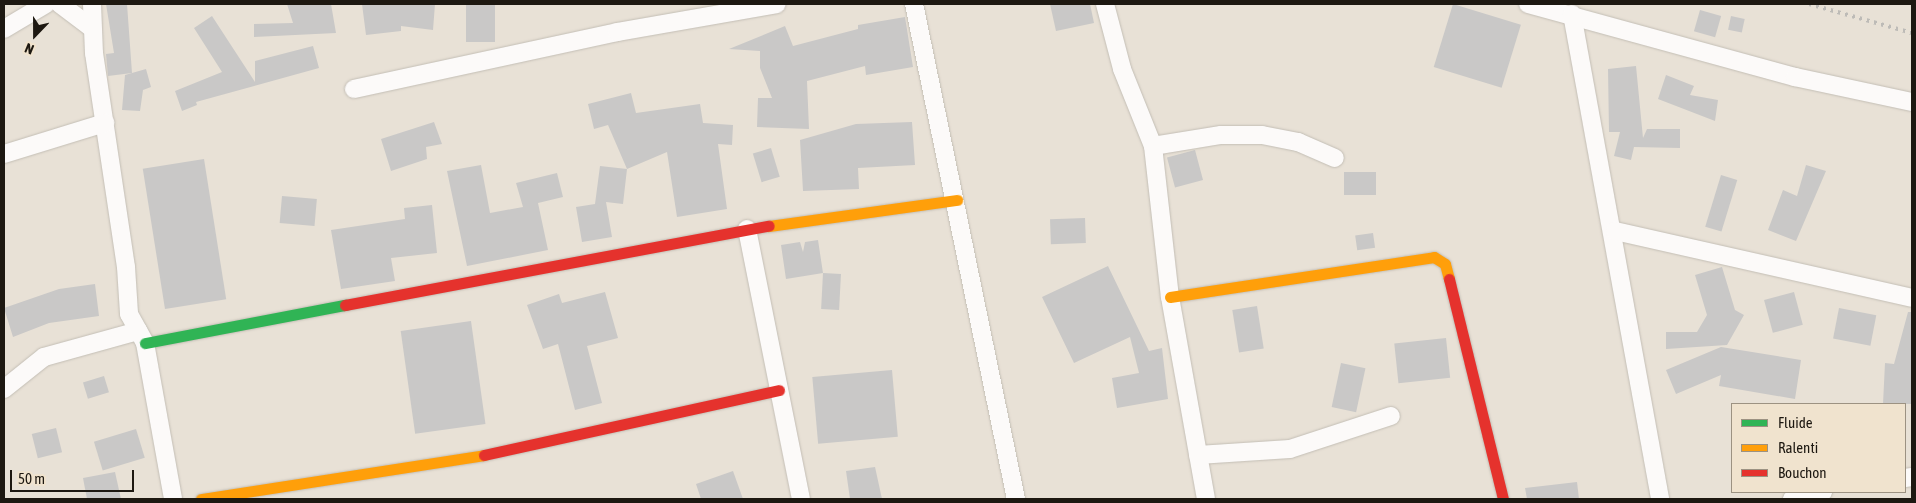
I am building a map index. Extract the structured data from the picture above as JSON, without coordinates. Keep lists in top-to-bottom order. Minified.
{"legend":["Fluide","Ralenti","Bouchon"],"scale_bar":"50 m","north":"bottom"}
